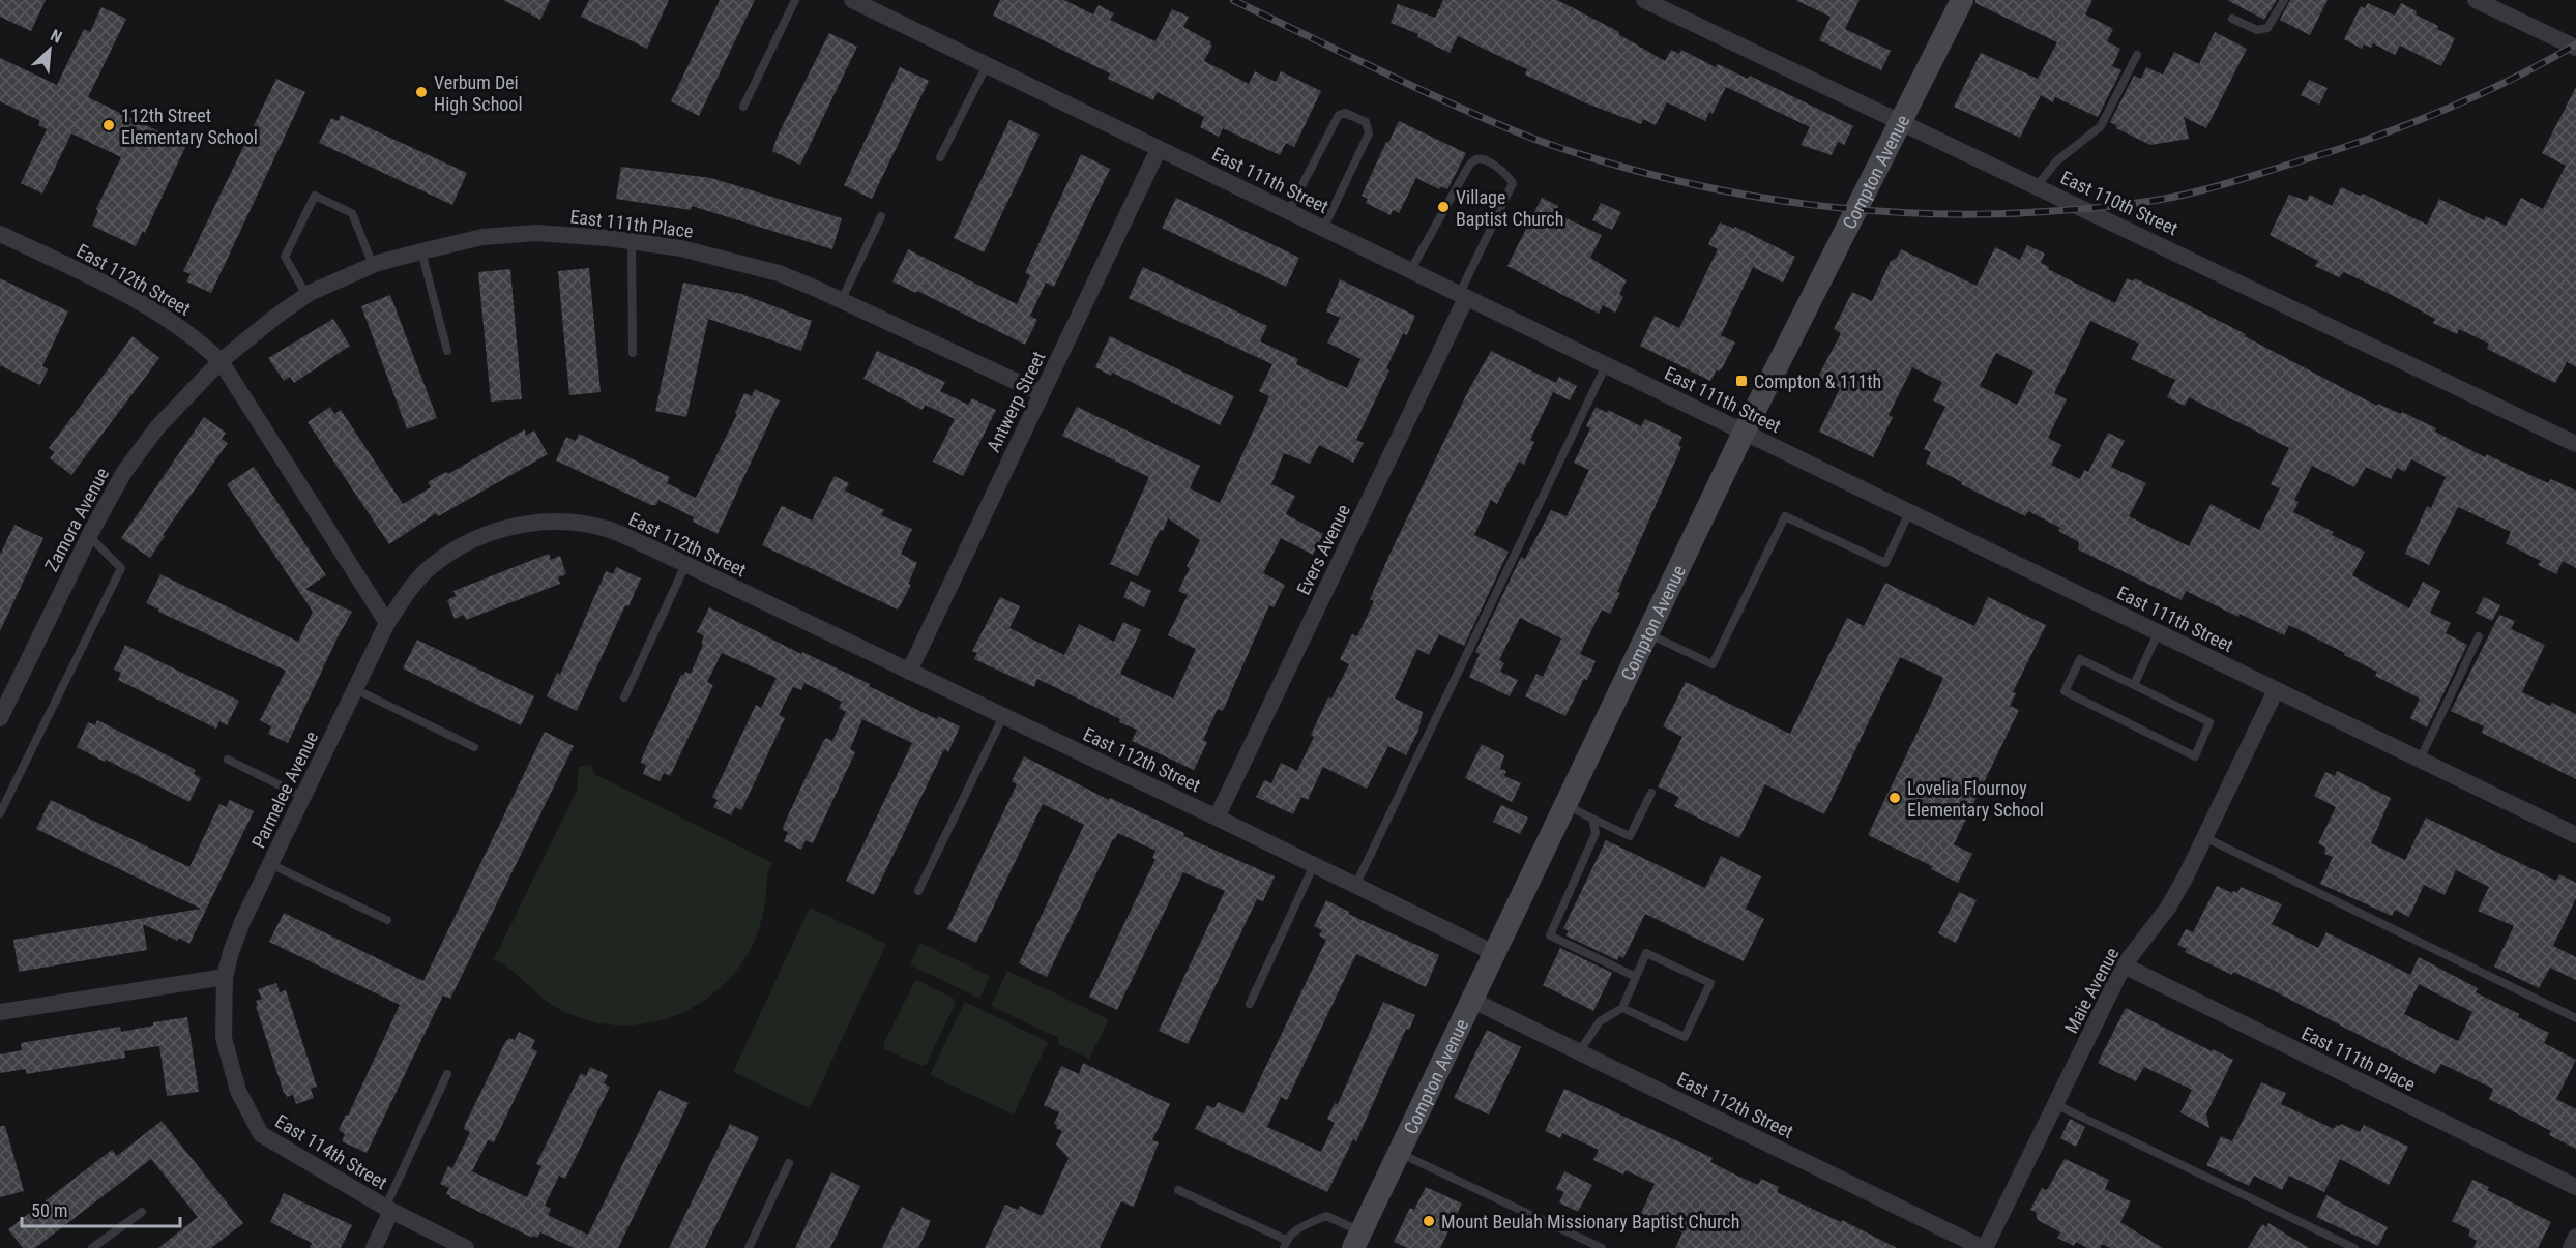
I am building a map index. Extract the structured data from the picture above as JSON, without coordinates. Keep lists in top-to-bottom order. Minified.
{"streets":{"main road":["Compton Avenue"],"street":["East 111th Street","East 110th Street","East 111th Place","East 112th Street","Antwerp Street","Zamora Avenue","Evers Avenue","Parmelee Avenue","Maie Avenue","East 114th Street"]},"crossings":[["Compton Avenue","East 111th Street"],["Compton Avenue","East 110th Street"],["Compton Avenue","East 112th Street"],["East 111th Street","Antwerp Street"],["East 111th Street","Evers Avenue"],["East 111th Street","Maie Avenue"],["East 111th Place","East 112th Street"],["East 111th Place","Antwerp Street"],["East 111th Place","Zamora Avenue"],["East 111th Place","Maie Avenue"],["East 112th Street","Antwerp Street"],["East 112th Street","Zamora Avenue"],["East 112th Street","Evers Avenue"],["East 112th Street","Parmelee Avenue"],["East 112th Street","Maie Avenue"],["Parmelee Avenue","East 114th Street"]],"places":{"other":["Verbum Dei High School","112th Street Elementary School","Village Baptist Church","Lovelia Flournoy Elementary School","Mount Beulah Missionary Baptist Church"],"transit":["Compton & 111th"]},"scale_bar":"50 m","north":"top right"}
